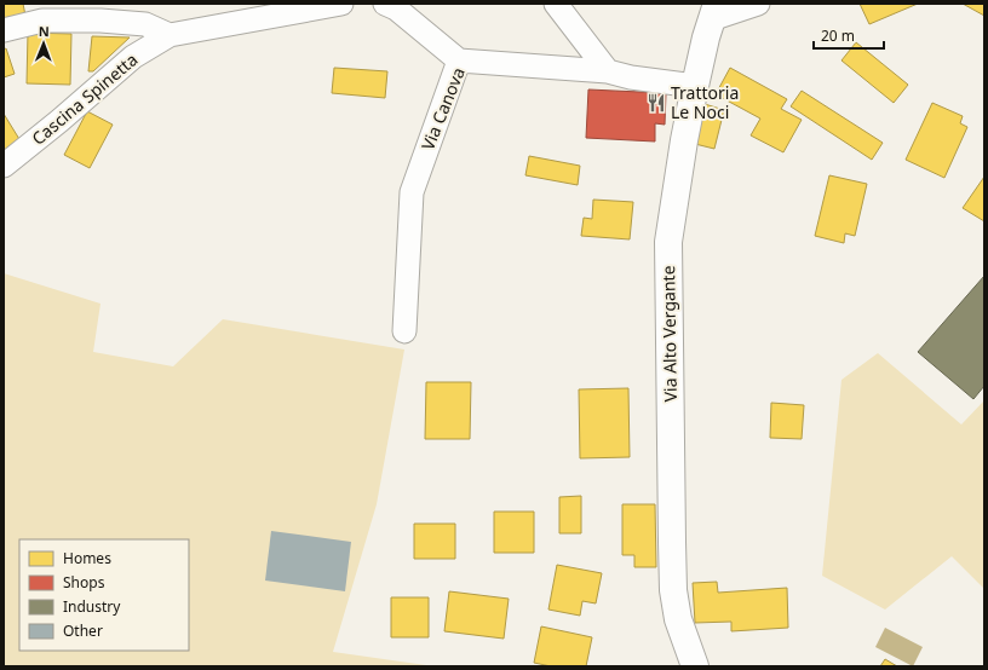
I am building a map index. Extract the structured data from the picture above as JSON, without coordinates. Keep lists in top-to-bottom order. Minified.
{"streets":{"main road":["Via Alto Vergante"],"street":["Cascina Spinetta","Via Canova"]},"crossings":[["Via Canova","Via Alto Vergante"]],"places":{"restaurant":["Trattoria Le Noci"]},"legend":["Homes","Shops","Industry","Other"],"scale_bar":"20 m","north":"top"}
